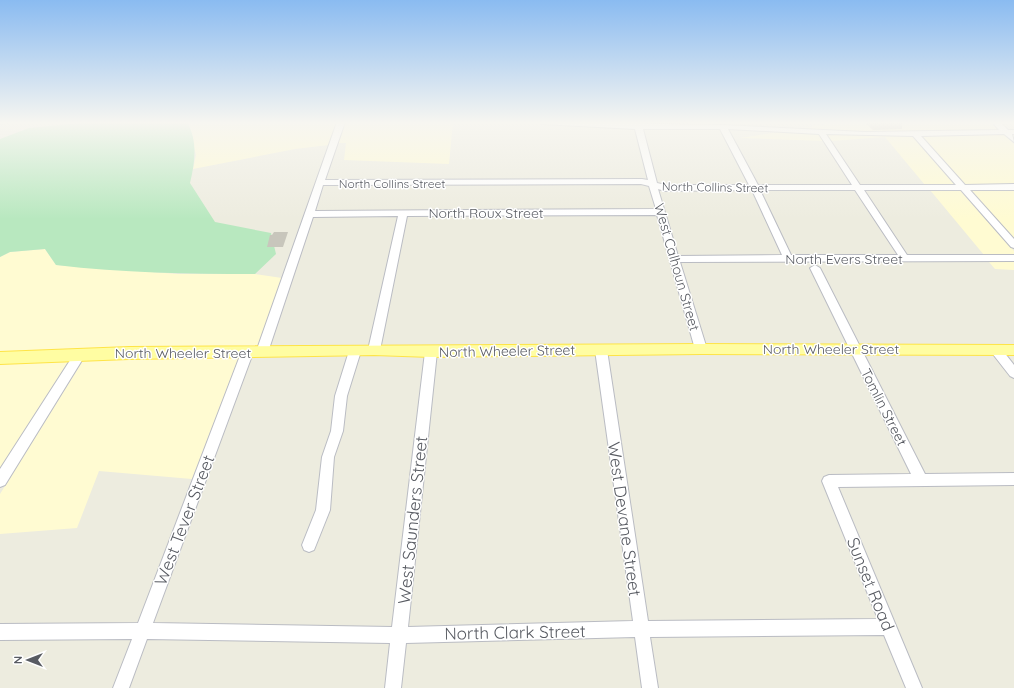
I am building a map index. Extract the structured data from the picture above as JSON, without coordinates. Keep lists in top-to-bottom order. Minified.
{"streets":{"main road":["North Wheeler Street"],"street":["North Collins Street","North Roux Street","North Evers Street","West Calhoun Street","Tomlin Street","West Devane Street","West Tever Street","West Saunders Street","Sunset Road","North Clark Street"]},"crossings":[["North Collins Street","West Calhoun Street"],["North Roux Street","West Calhoun Street"],["North Evers Street","West Calhoun Street"],["West Calhoun Street","North Wheeler Street"],["North Wheeler Street","Tomlin Street"],["North Wheeler Street","West Devane Street"],["North Wheeler Street","West Tever Street"],["North Wheeler Street","West Saunders Street"],["Tomlin Street","Sunset Road"],["West Devane Street","North Clark Street"],["West Tever Street","North Clark Street"],["West Saunders Street","North Clark Street"],["Sunset Road","North Clark Street"]],"north":"left"}
